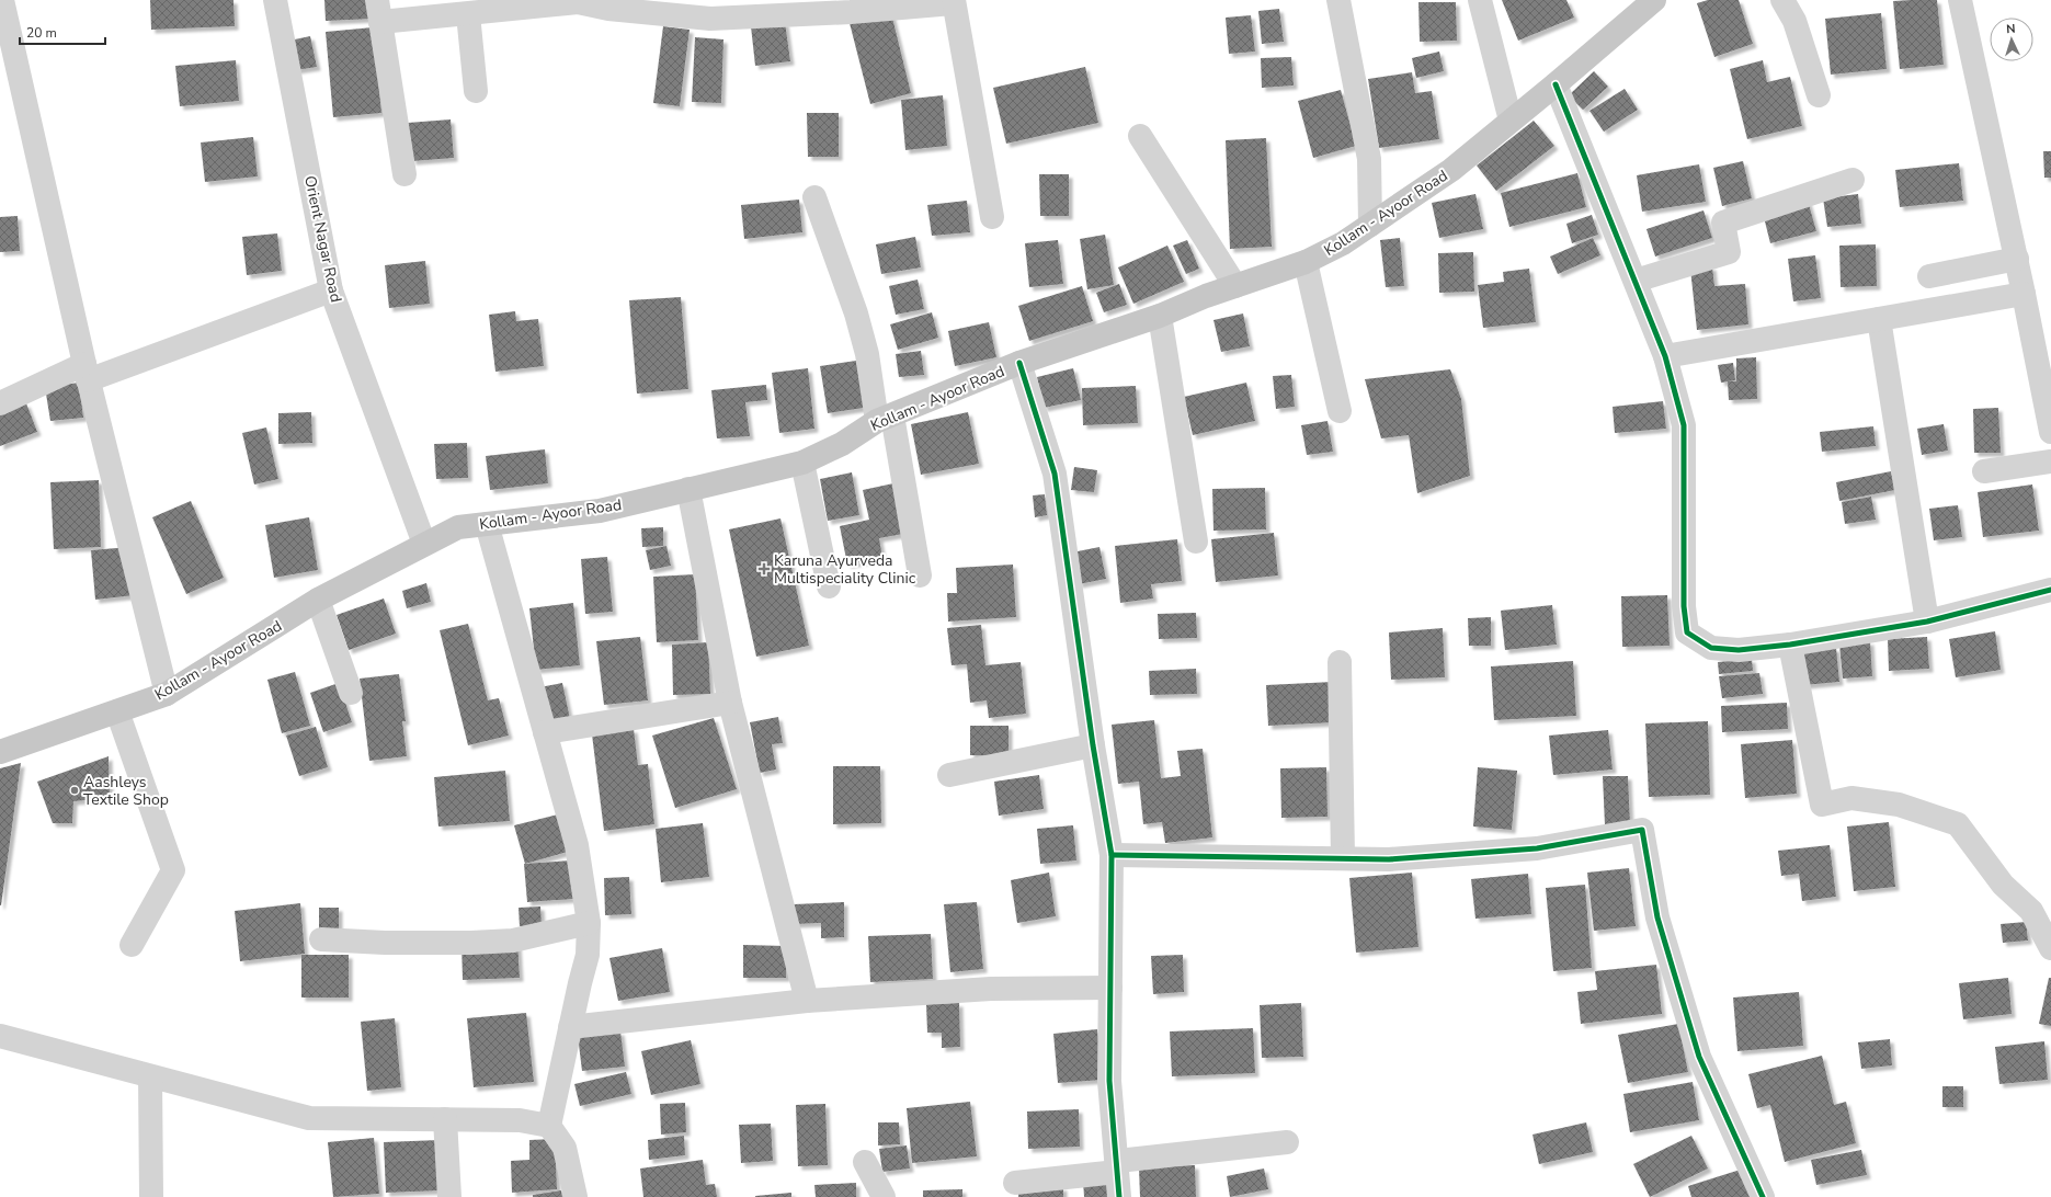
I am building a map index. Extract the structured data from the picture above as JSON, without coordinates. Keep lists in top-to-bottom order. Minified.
{"streets":{"main road":["Kollam - Ayoor Road"],"street":["Orient Nagar Road"]},"crossings":[["Kollam - Ayoor Road","Orient Nagar Road"]],"places":{"health":["Karuna Ayurveda Multispeciality Clinic"],"other":["Aashleys Textile Shop"]},"scale_bar":"20 m","north":"top"}
